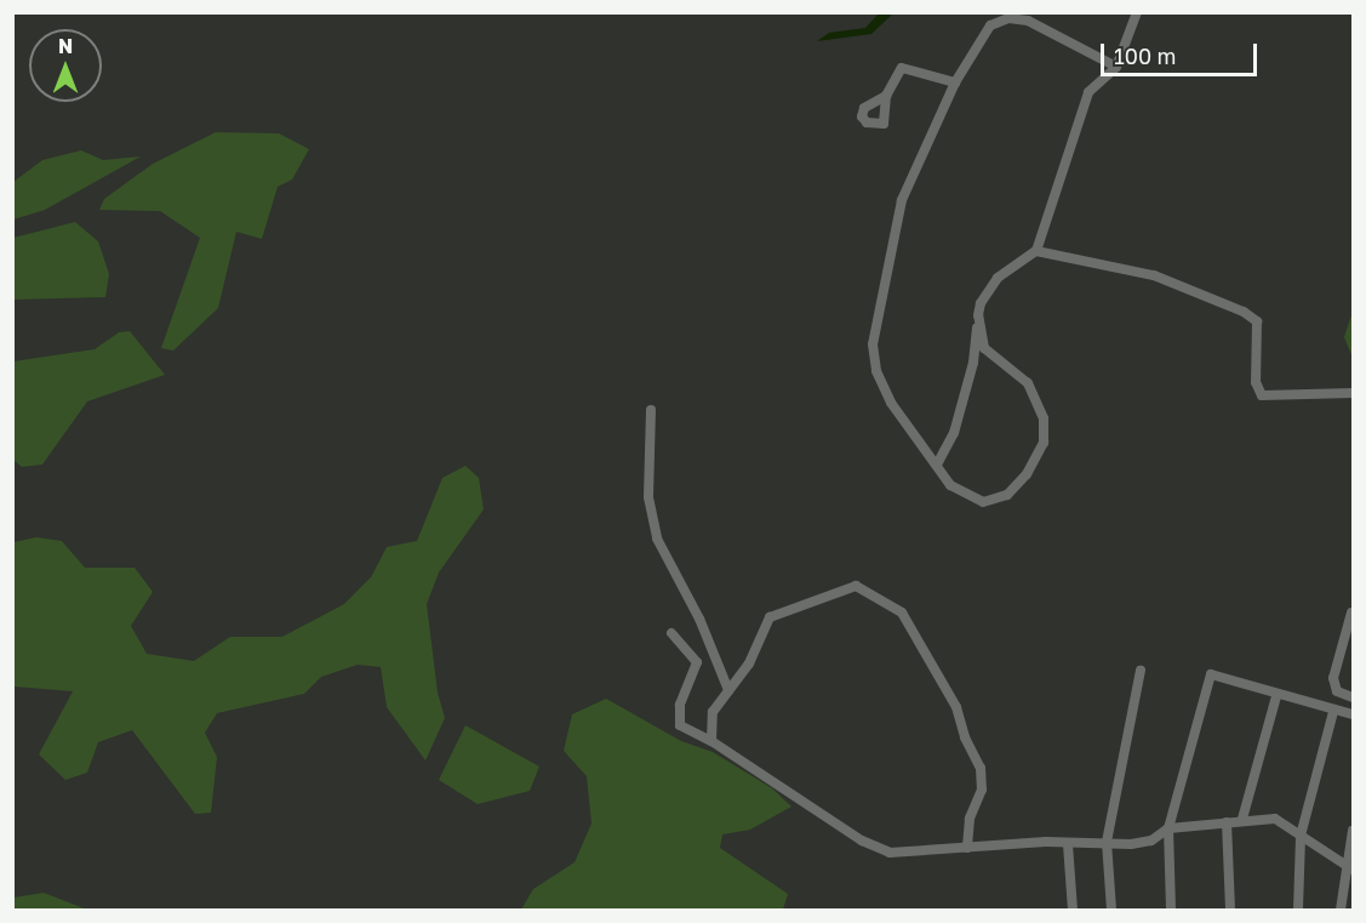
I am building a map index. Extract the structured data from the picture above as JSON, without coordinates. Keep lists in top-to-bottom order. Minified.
{"scale_bar":"100 m","north":"top"}
